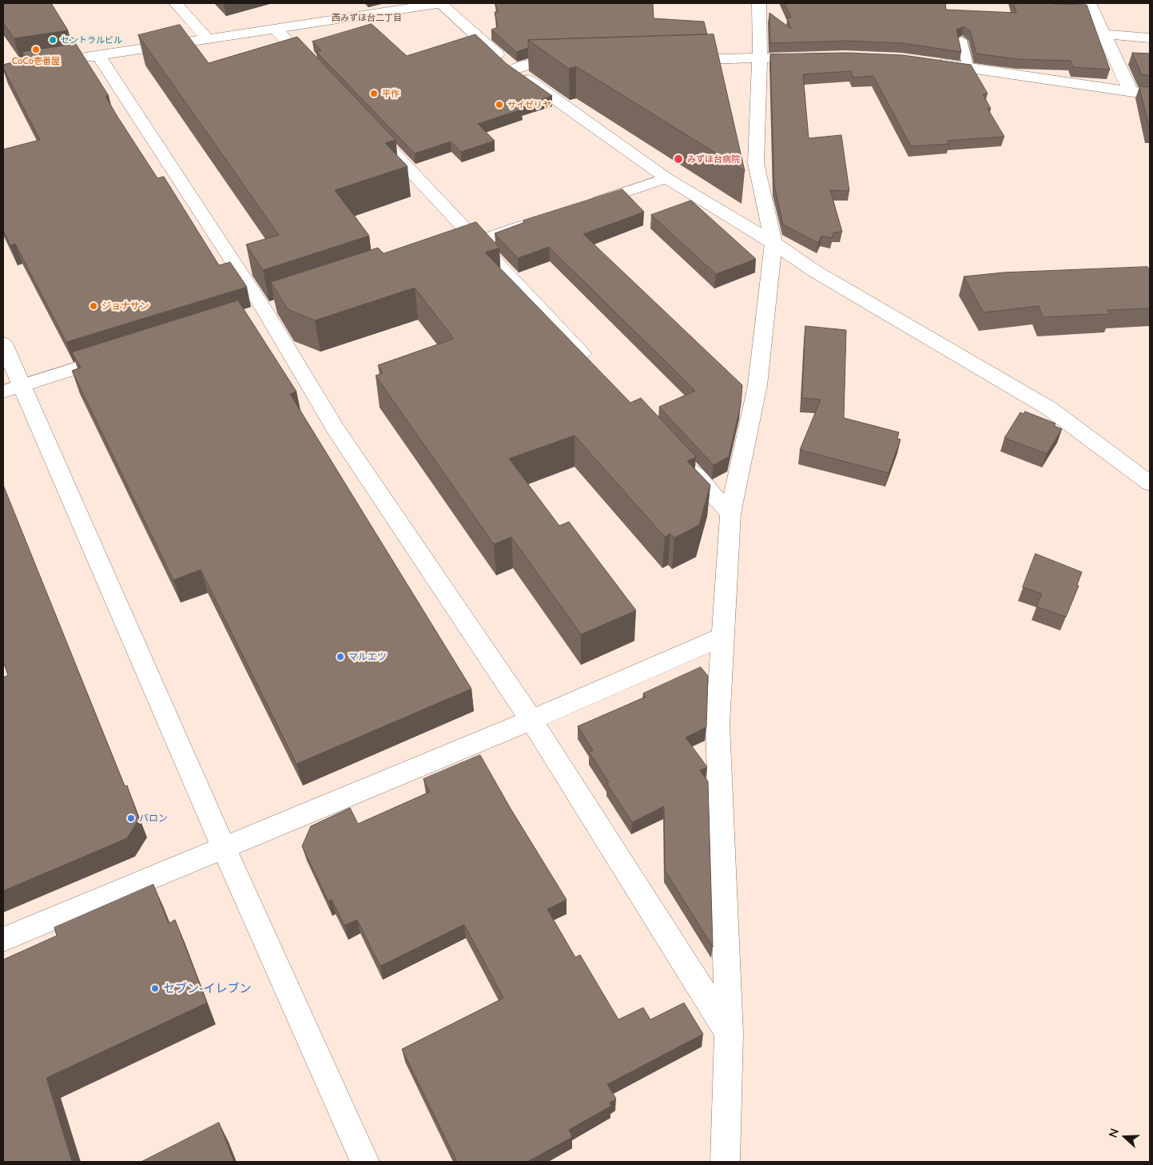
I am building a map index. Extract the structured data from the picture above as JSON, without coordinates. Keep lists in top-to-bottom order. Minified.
{"districts":["西みずほ台二丁目"],"places":["セントラルビル","CoCo壱番屋","平作","サイゼリヤ","みずほ台病院","ジョナサン","マルエツ","バロン","セブン-イレブン"],"north":"left"}
